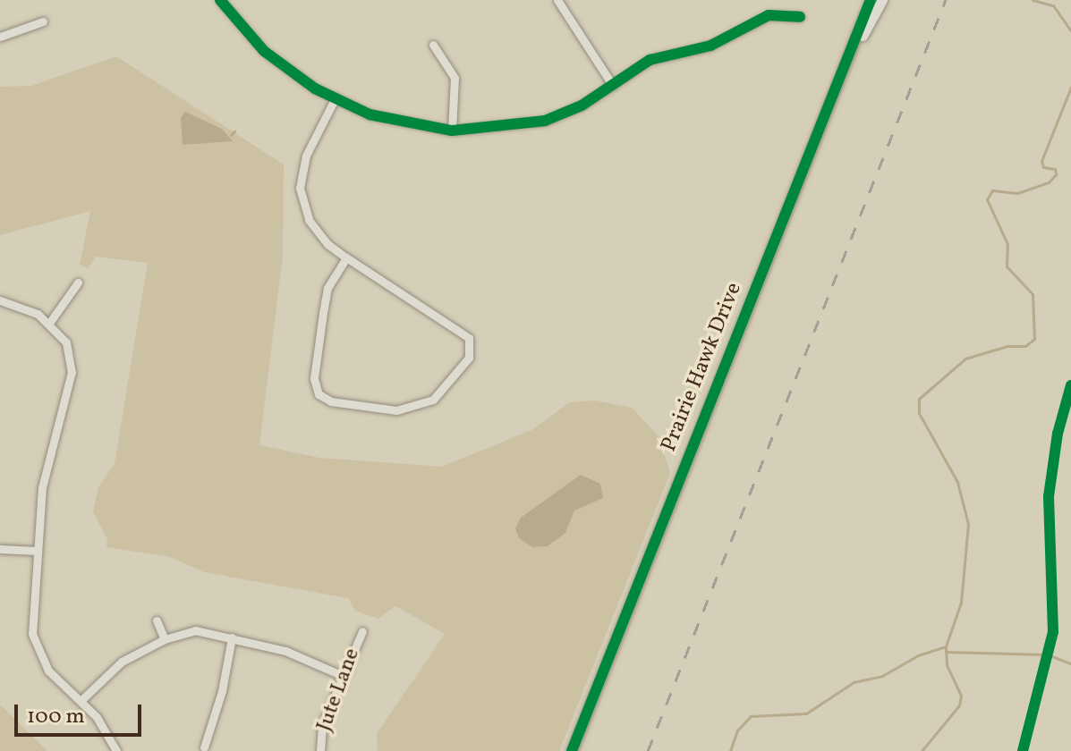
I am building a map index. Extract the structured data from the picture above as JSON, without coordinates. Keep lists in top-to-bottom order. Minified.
{"streets":{"street":["Prairie Hawk Drive","Jute Lane"]},"scale_bar":"100 m"}
